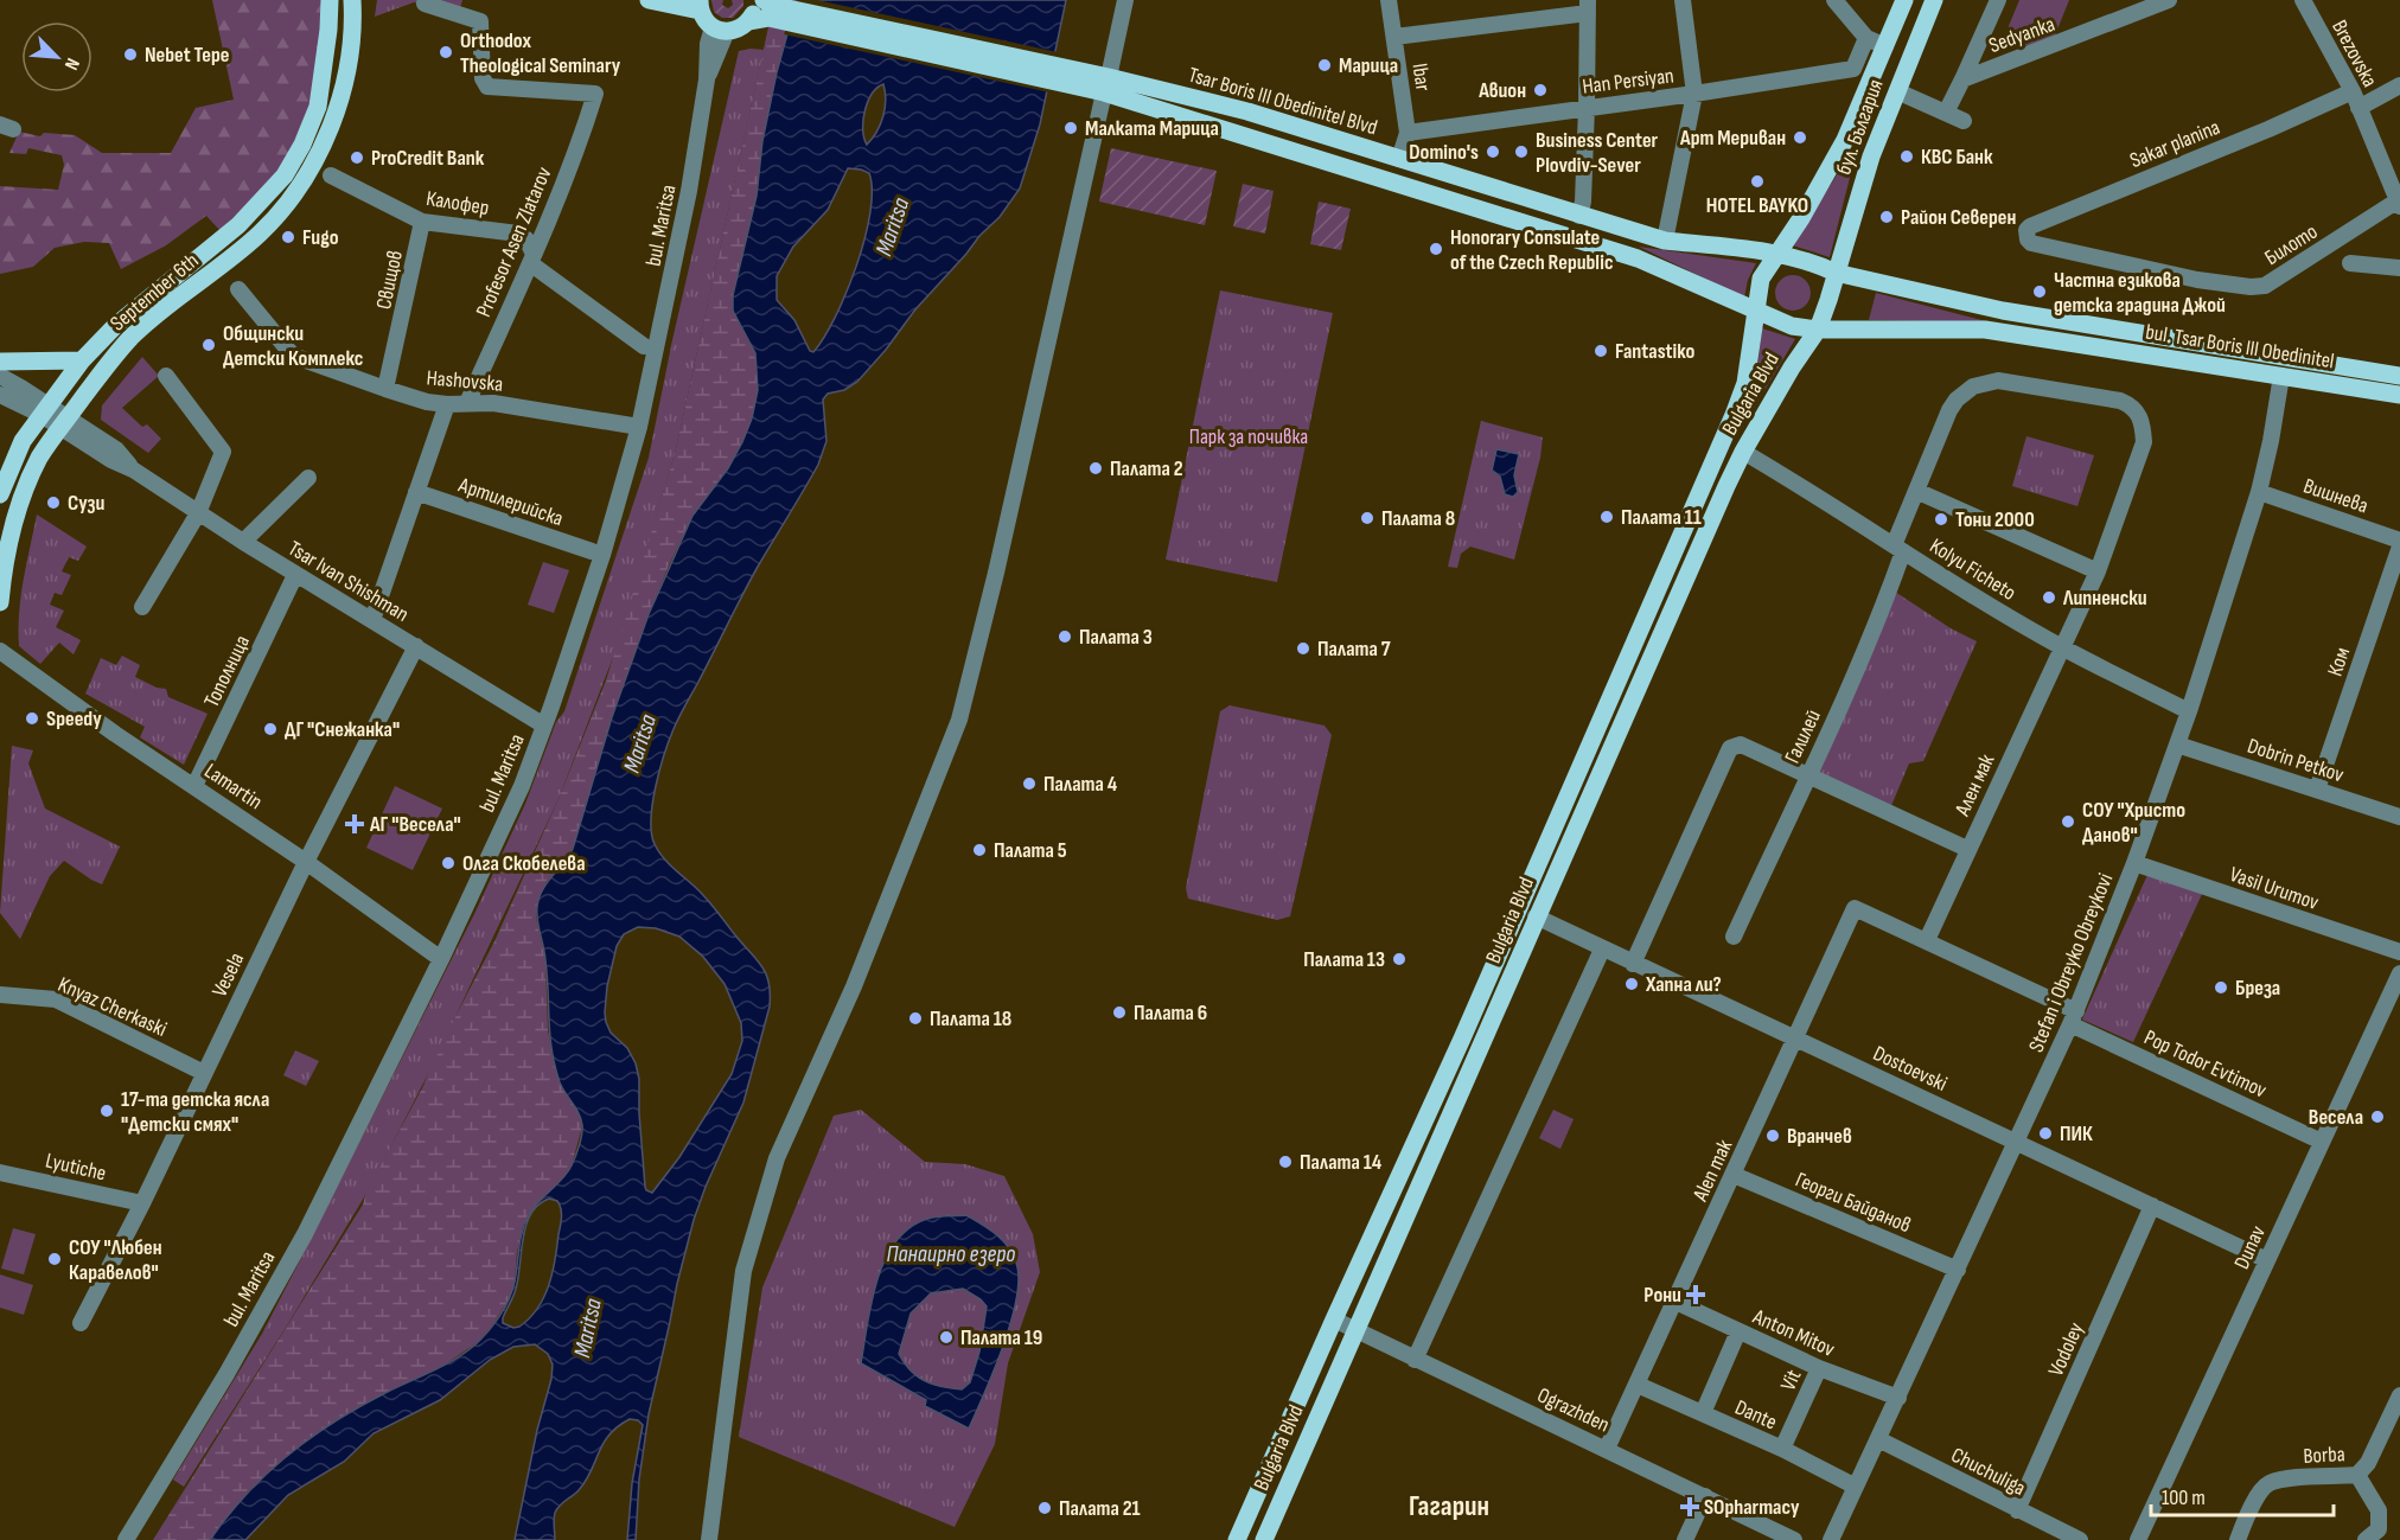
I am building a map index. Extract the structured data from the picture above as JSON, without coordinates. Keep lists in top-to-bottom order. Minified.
{"streets":{"main road":["Tsar Boris III Obedinitel Blvd","бул. България","September 6th","bul. Tsar Boris III Obedinitel","Bulgaria Blvd"],"street":["Sedyanka","Brezovska","Ibar","Han Persiyan","Sakar planina","Калофер","bul. Maritsa","Profesor Asen Zlatarov","Билото","Свищов","Hashovska","Вишнева","Артилерийска","Kolyu Ficheto","Tsar Ivan Shishman","Ком","Тополница","Галилей","Dobrin Petkov","Ален мак","Lamartin","Vasil Urumov","Stefan i Obreyko Obreykovi","Vesela","Knyaz Cherkaski","Pop Todor Evtimov","Dostoevski","Lyutiche","Alen mak","Георги Байданов","Dunav","Anton Mitov","Vodoley","Vit","Ograzhden","Dante","Borba","Chuchuliga"]},"crossings":[["Brezovska","Sakar planina"],["Brezovska","Билото"],["Ibar","Han Persiyan"],["Ibar","Tsar Boris III Obedinitel Blvd"],["Tsar Boris III Obedinitel Blvd","бул. България"],["Tsar Boris III Obedinitel Blvd","bul. Tsar Boris III Obedinitel"],["Tsar Boris III Obedinitel Blvd","Bulgaria Blvd"],["бул. България","bul. Tsar Boris III Obedinitel"],["бул. България","Bulgaria Blvd"],["Sakar planina","Билото"],["Калофер","Profesor Asen Zlatarov"],["Калофер","Свищов"],["bul. Maritsa","Hashovska"],["bul. Maritsa","Tsar Ivan Shishman"],["bul. Maritsa","Lamartin"],["Profesor Asen Zlatarov","Hashovska"],["Свищов","Hashovska"],["September 6th","Tsar Ivan Shishman"],["bul. Tsar Boris III Obedinitel","Bulgaria Blvd"],["bul. Tsar Boris III Obedinitel","Stefan i Obreyko Obreykovi"],["Bulgaria Blvd","Kolyu Ficheto"],["Bulgaria Blvd","Dostoevski"],["Bulgaria Blvd","Ograzhden"],["Вишнева","Stefan i Obreyko Obreykovi"],["Kolyu Ficheto","Галилей"],["Kolyu Ficheto","Ален мак"],["Kolyu Ficheto","Stefan i Obreyko Obreykovi"],["Tsar Ivan Shishman","Тополница"],["Tsar Ivan Shishman","Vesela"],["Ком","Dobrin Petkov"],["Тополница","Lamartin"],["Галилей","Ален мак"],["Dobrin Petkov","Stefan i Obreyko Obreykovi"],["Ален мак","Pop Todor Evtimov"],["Lamartin","Vesela"],["Vasil Urumov","Stefan i Obreyko Obreykovi"],["Stefan i Obreyko Obreykovi","Pop Todor Evtimov"],["Stefan i Obreyko Obreykovi","Dostoevski"],["Stefan i Obreyko Obreykovi","Георги Байданов"],["Stefan i Obreyko Obreykovi","Anton Mitov"],["Stefan i Obreyko Obreykovi","Dante"],["Stefan i Obreyko Obreykovi","Chuchuliga"],["Vesela","Knyaz Cherkaski"],["Vesela","Lyutiche"],["Pop Todor Evtimov","Alen mak"],["Pop Todor Evtimov","Dunav"],["Dostoevski","Alen mak"],["Dostoevski","Dunav"],["Dostoevski","Vodoley"],["Alen mak","Георги Байданов"],["Alen mak","Anton Mitov"],["Alen mak","Ograzhden"],["Alen mak","Dante"],["Anton Mitov","Vit"],["Vodoley","Chuchuliga"],["Vit","Dante"]],"districts":["Гагарин"],"water":["Maritsa","Панаирно езеро"],"parks":["Парк за почивка"],"places":{"other":["Orthodox Theological Seminary","Nebet Tepe","Марица","Авион","Малката Марица","Арт Мериван","Domino's","Business Center Plovdiv-Sever","КВС Банк","ProCredit Bank","HOTEL BAYKO","Район Северен","Fugo","Honorary Consulate of the Czech Republic","Частна езикова детска градина Джой","Общински Детски Комплекс","Fantastiko","Палата 2","Сузи","Палата 11","Палата 8","Тони 2000","Липненски","Палата 3","Палата 7","Speedy","ДГ \"Снежанка\"","Палата 4","СОУ \"Христо Данов\"","Палата 5","Олга Скобелева","Палата 13","Хапна ли?","Бреза","Палата 6","Палата 18","17-та детска ясла \"Детски смях\"","Весела","ПИК","Вранчев","Палата 14","СОУ \"Любен Каравелов\"","Палата 19","Палата 21"],"health":["АГ \"Весела\"","Рони","SOpharmacy"]},"scale_bar":"100 m","north":"bottom right"}
